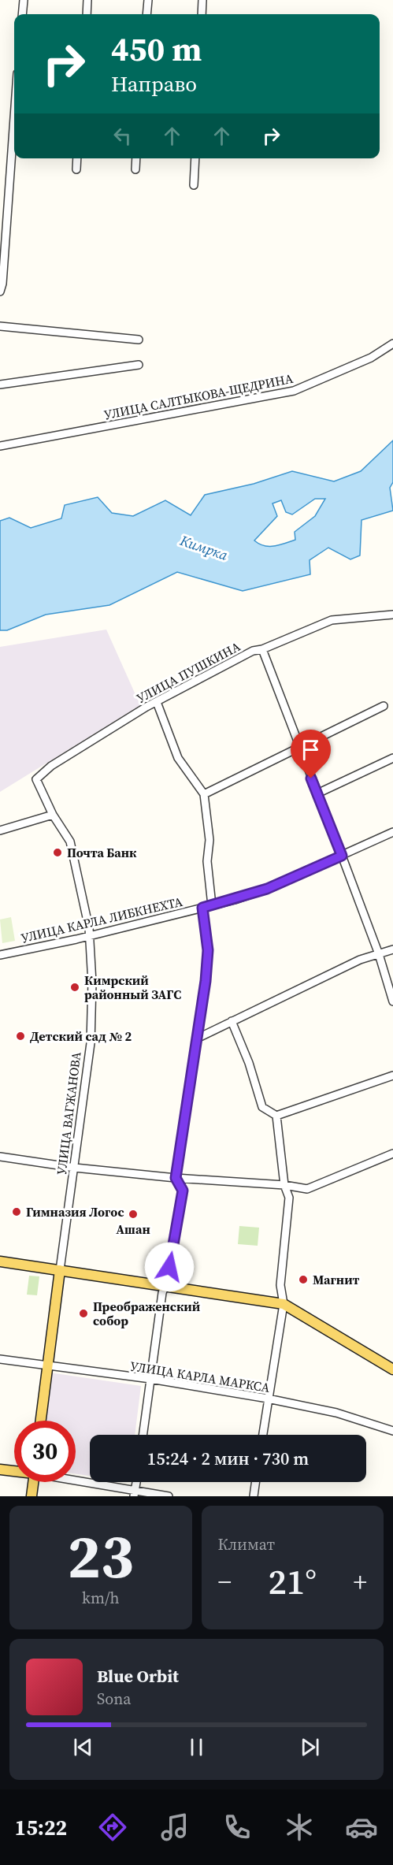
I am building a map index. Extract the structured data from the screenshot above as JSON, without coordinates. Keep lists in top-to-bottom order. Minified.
{"streets":{"main road":["УЛИЦА ВАГЖАНОВА"],"street":["УЛИЦА САЛТЫКОВА-ЩЕДРИНА","УЛИЦА ПУШКИНА","УЛИЦА КАРЛА ЛИБКНЕХТА","УЛИЦА КАРЛА МАРКСА"]},"crossings":[["УЛИЦА ПУШКИНА","УЛИЦА ВАГЖАНОВА"],["УЛИЦА КАРЛА ЛИБКНЕХТА","УЛИЦА ВАГЖАНОВА"],["УЛИЦА ВАГЖАНОВА","УЛИЦА КАРЛА МАРКСА"]],"water":["Кимрка"],"places":["Почта Банк","Кимрский районный ЗАГС","Детский сад № 2","Гимназия Логос","Ашан","Магнит","Преображенский собор"],"page":{"turn":["450 m","Направо"],"limit":"30","trip":"15:24 · 2 мин · 730 m","tile":[["23","km/h"],"Климат"],"heat":["−","21°","+"],"song":["Blue Orbit","Sona"],"tabs":"15:22"}}
